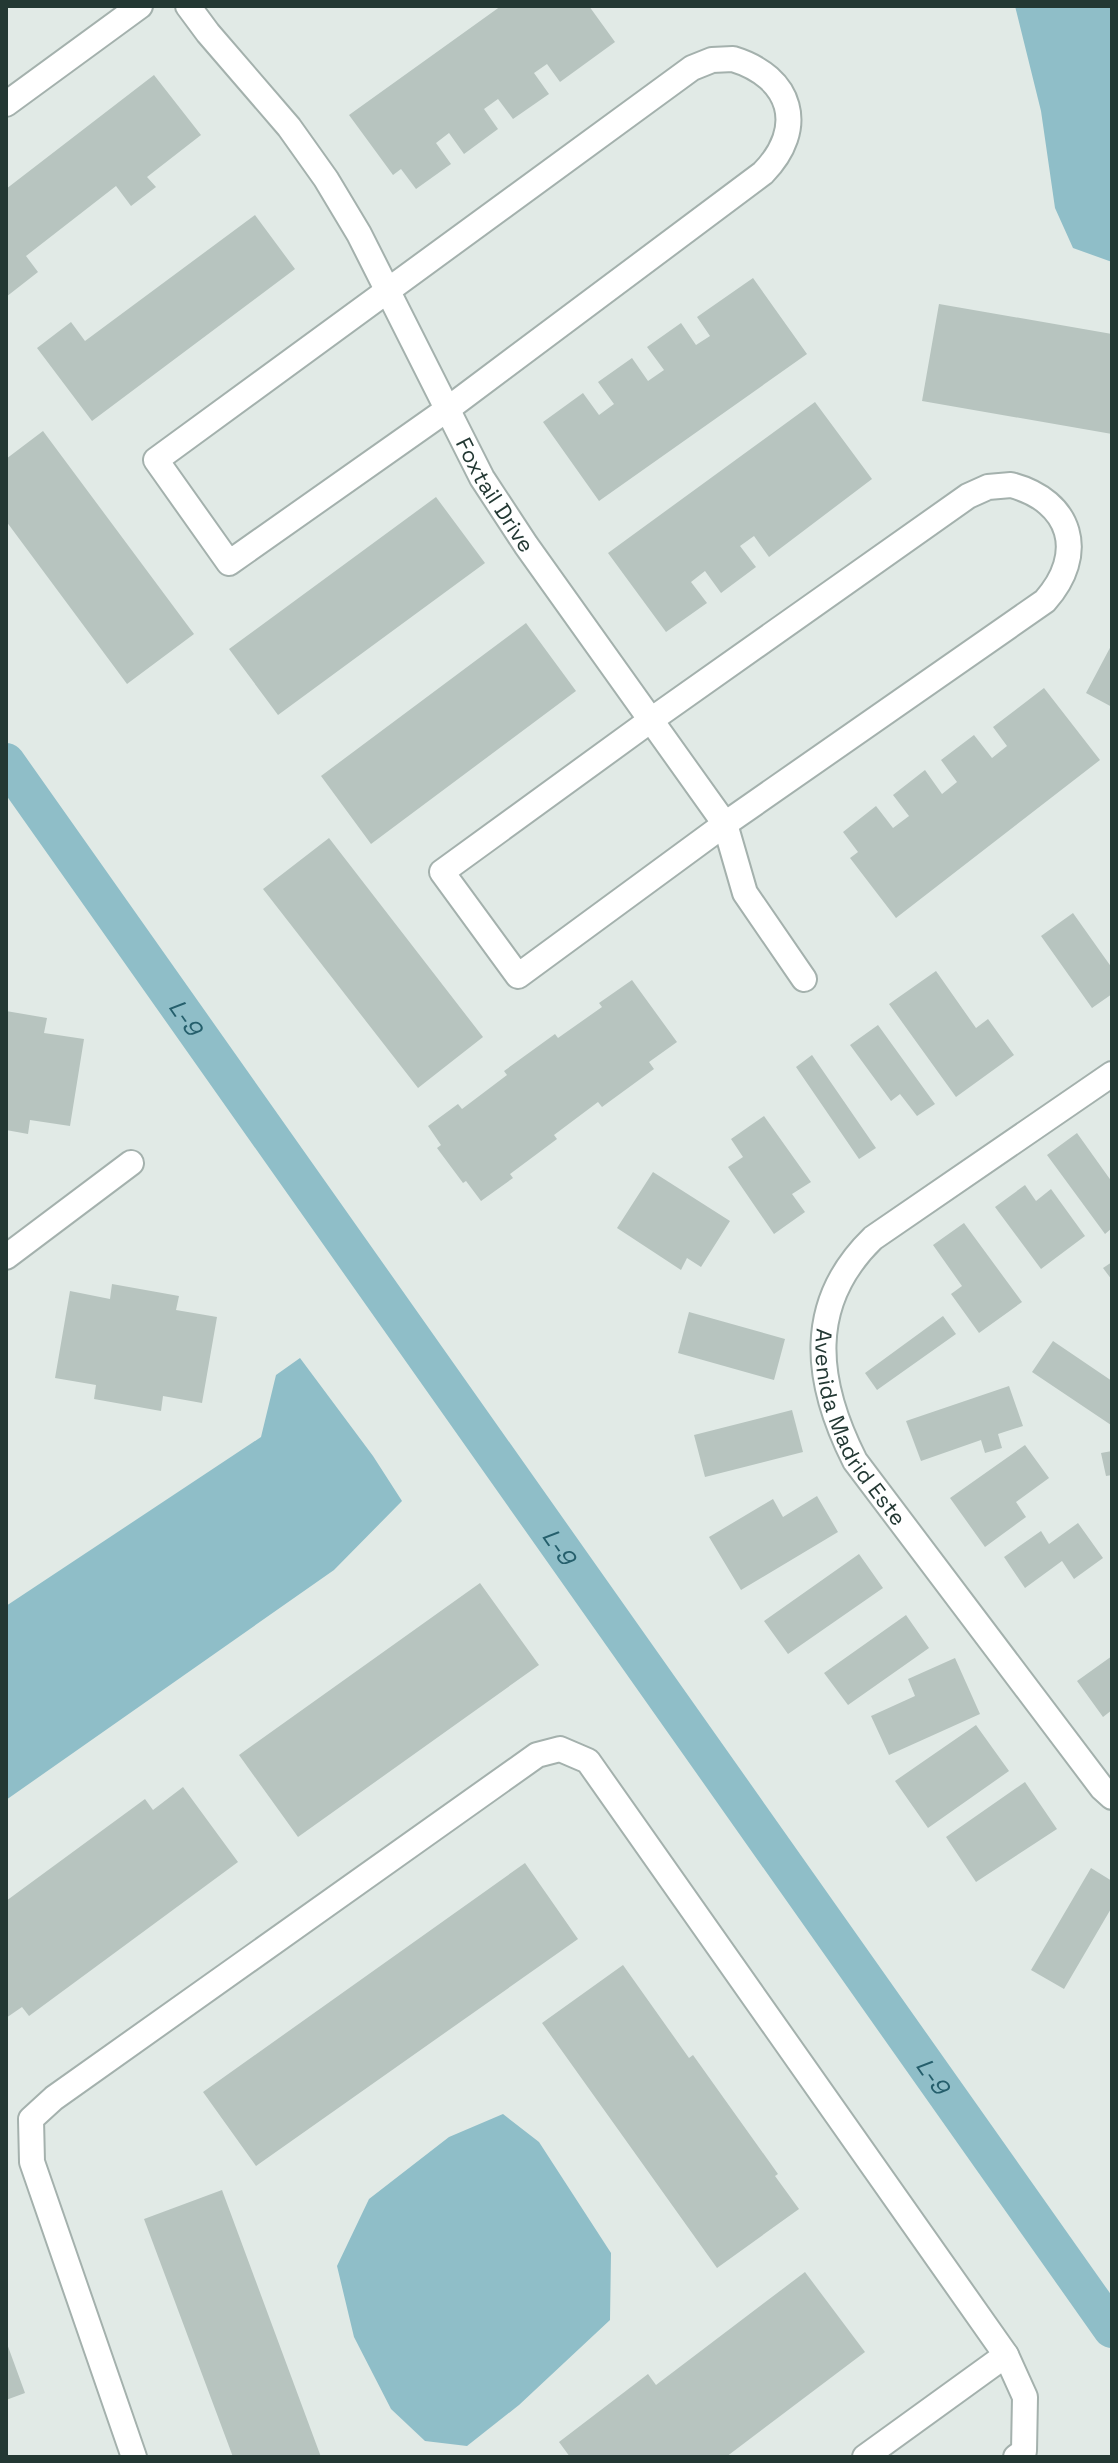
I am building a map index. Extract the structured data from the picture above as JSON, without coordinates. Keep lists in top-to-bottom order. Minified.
{"streets":{"street":["Foxtail Drive","Avenida Madrid Este"]},"water":["L-9"]}
